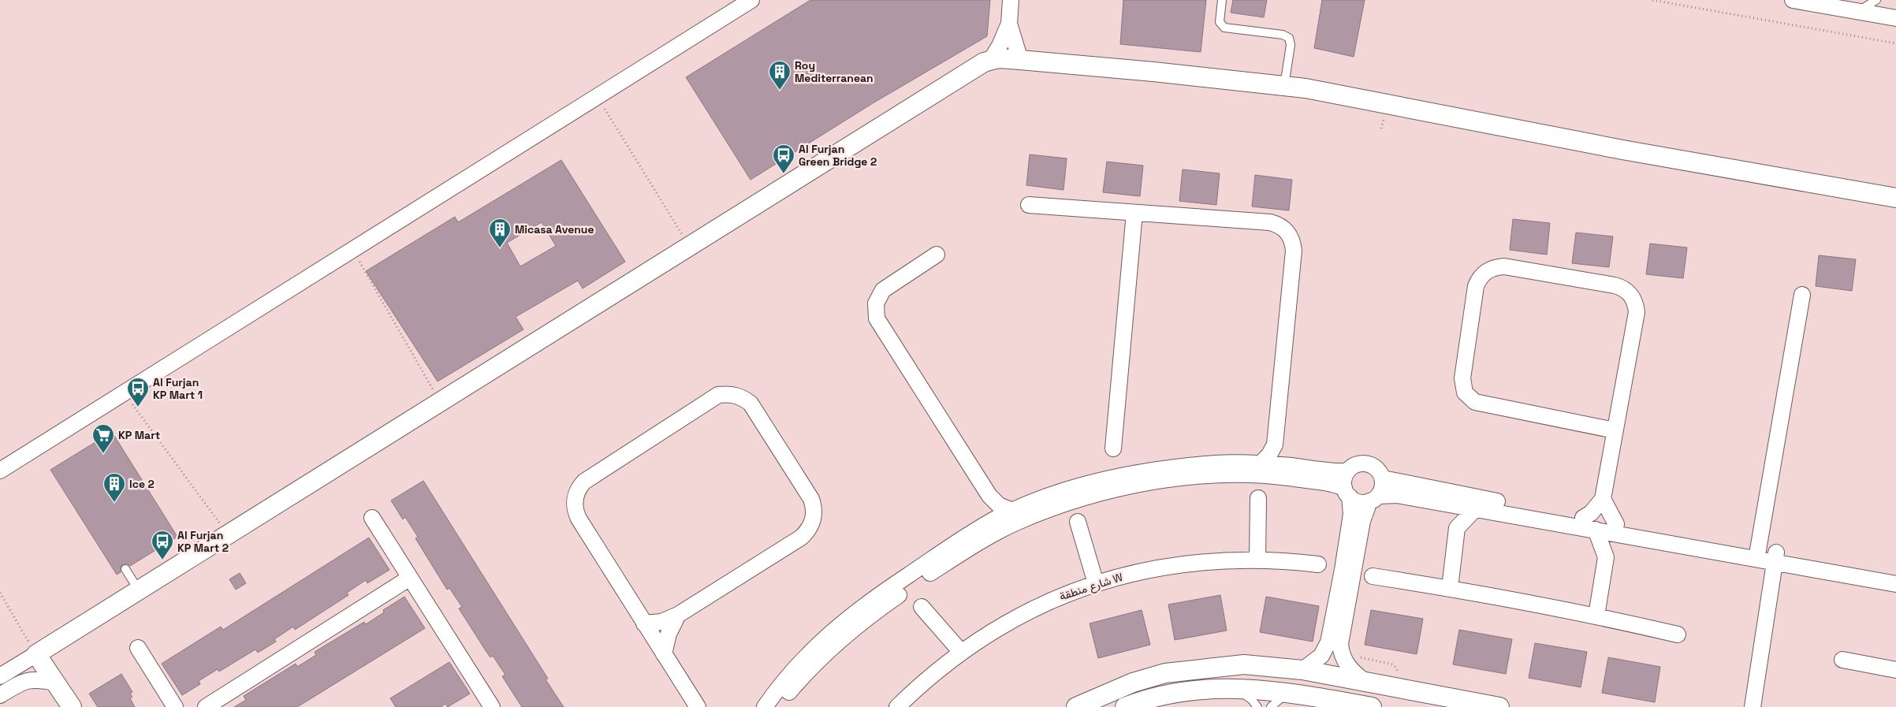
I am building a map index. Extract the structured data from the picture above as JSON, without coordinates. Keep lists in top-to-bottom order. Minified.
{"streets":{"street":["شارع منطقة W"]},"places":{"building":["Roy Mediterranean","Micasa Avenue","Ice 2"],"bus stop":["Al Furjan Green Bridge 2","Al Furjan KP Mart 1","Al Furjan KP Mart 2"],"supermarket":["KP Mart"]}}
